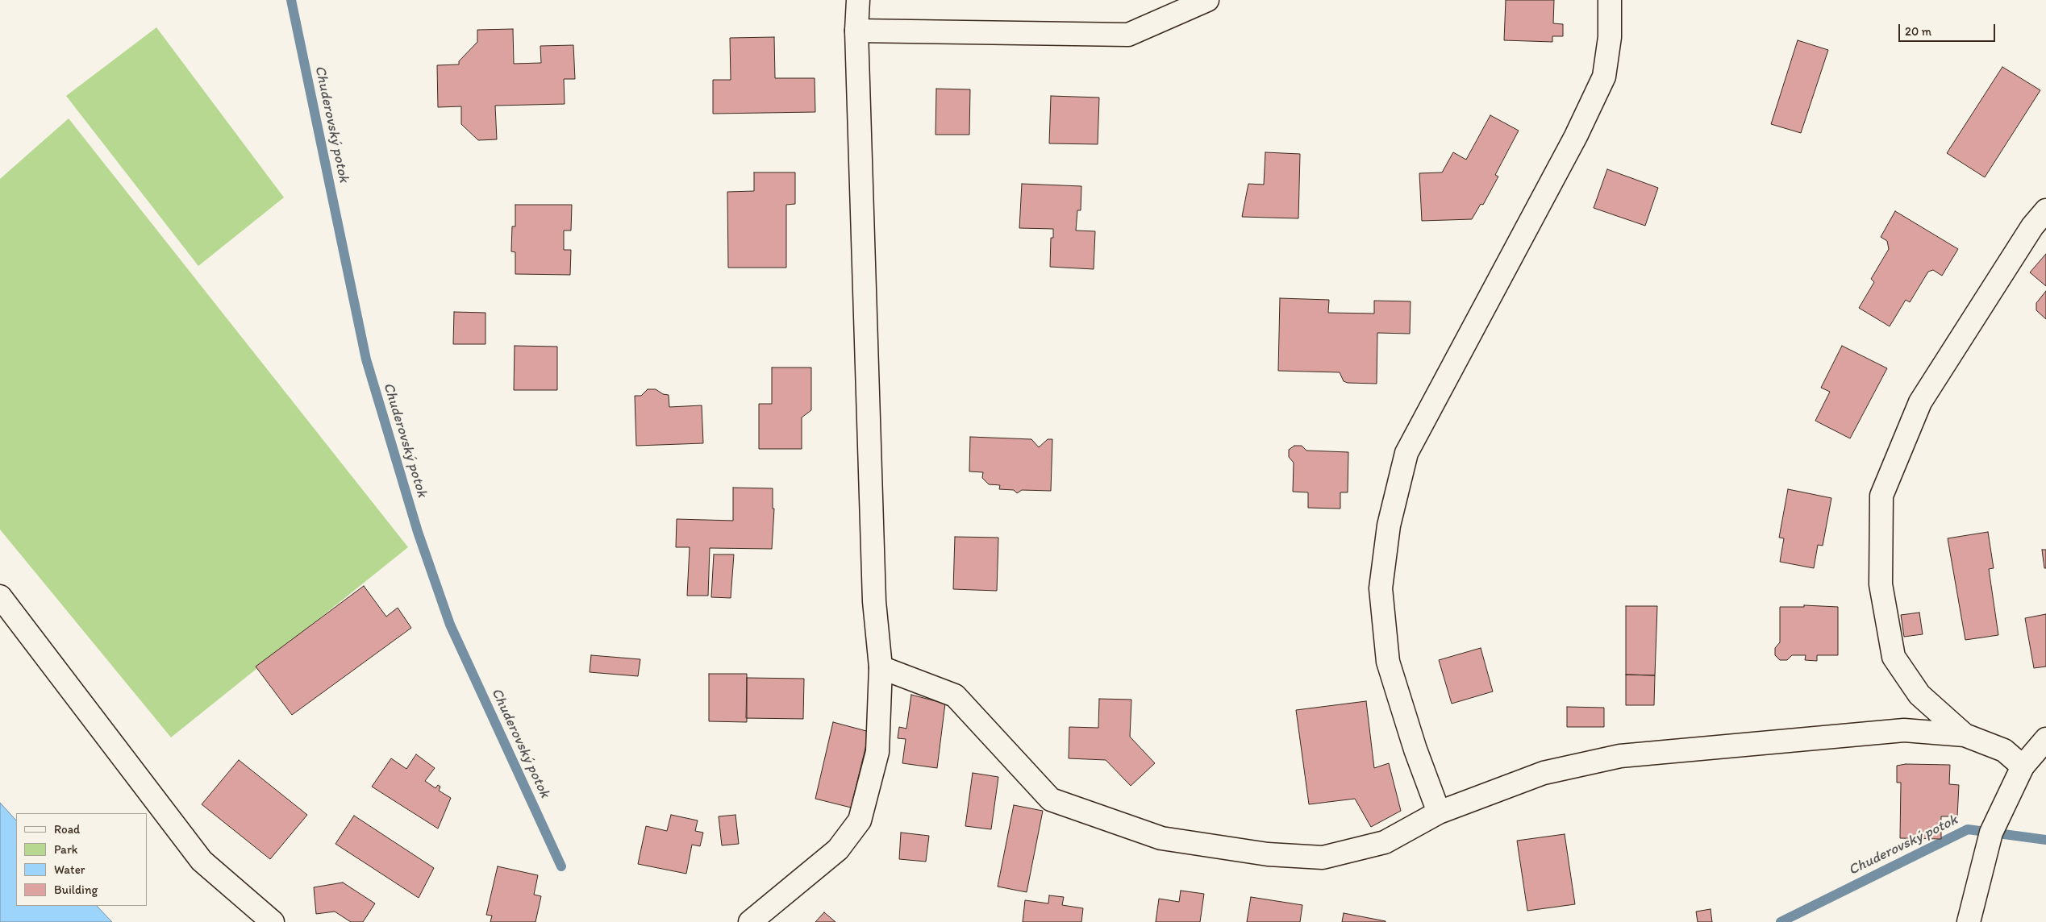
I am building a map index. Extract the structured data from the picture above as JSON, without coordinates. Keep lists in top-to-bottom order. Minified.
{"water":["Chuderovský potok"],"legend":["Road","Park","Water","Building"],"scale_bar":"20 m"}
